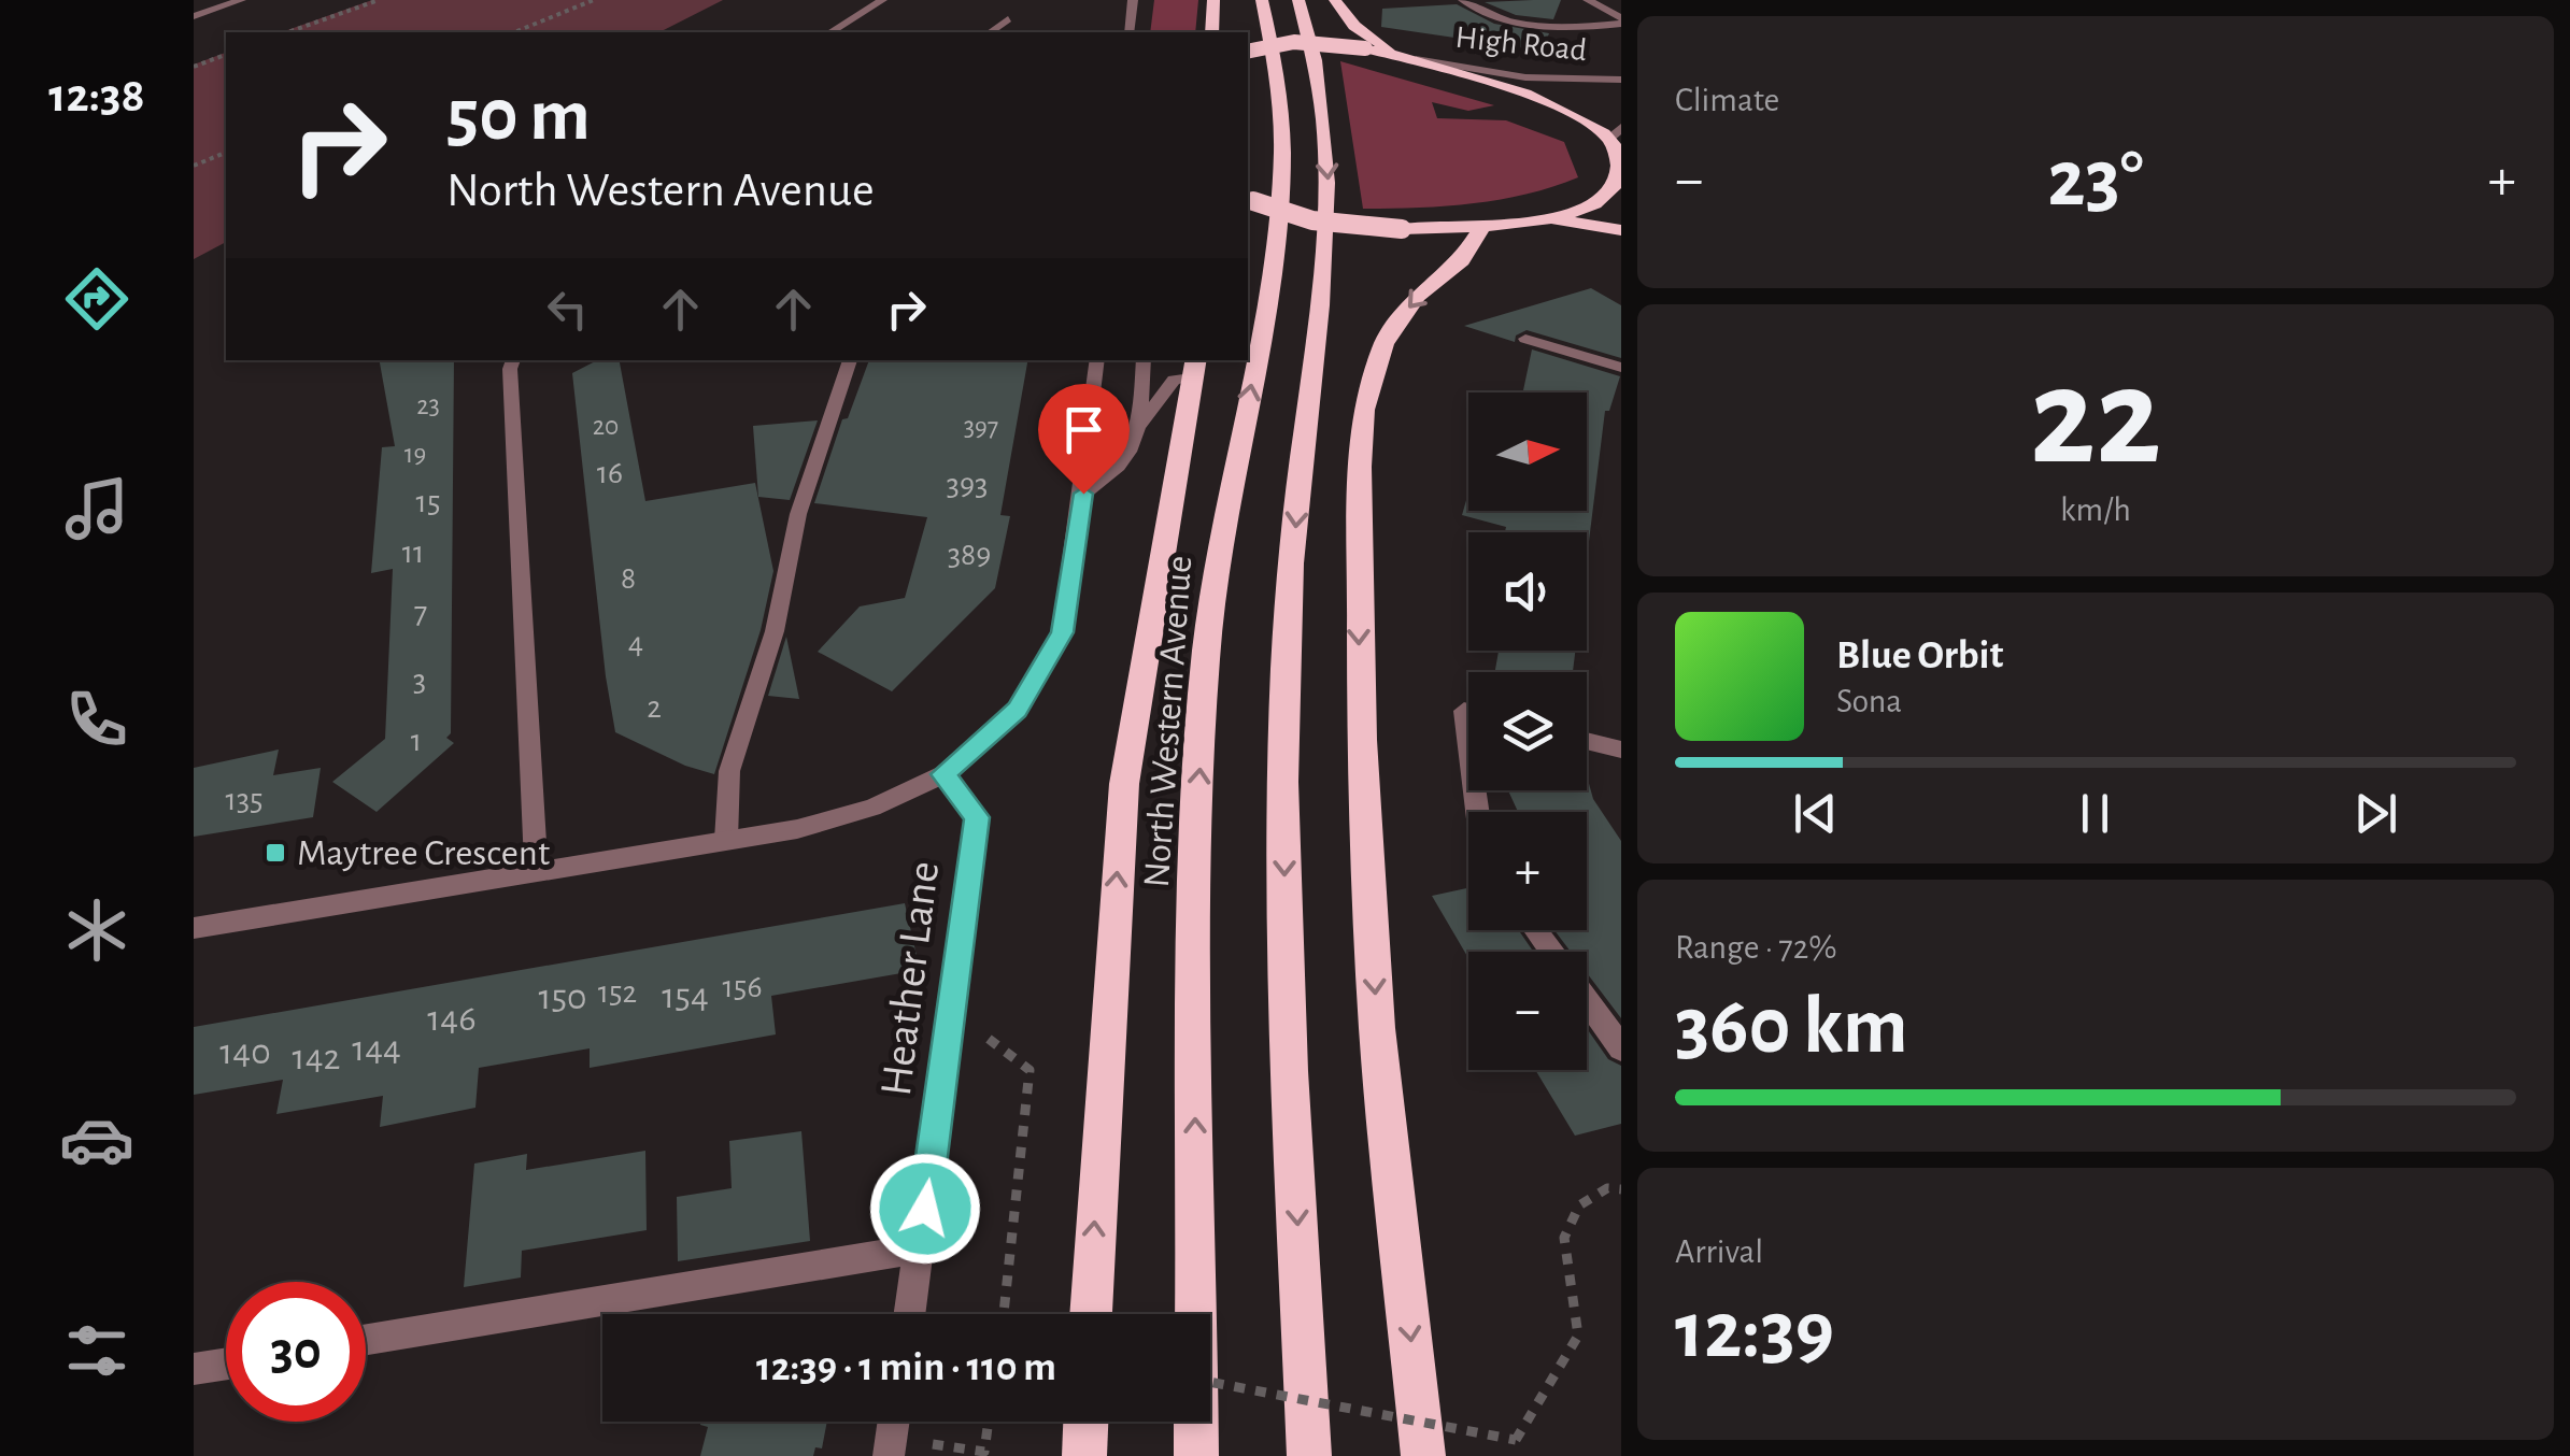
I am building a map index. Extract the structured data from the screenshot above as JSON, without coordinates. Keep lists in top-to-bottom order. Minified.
{"streets":{"highway":["North Western Avenue"],"street":["High Road","Heather Lane"]},"places":{"transit":["Maytree Crescent"]},"house_numbers":["23","20","397","19","16","393","15","11","389","8","7","4","3","2","1","135","156","152","154","150","146","144","140","142"],"north":"right","page":{"tabs":"12:38","tile":["Climate",["22","km/h"],["Range · 72%","360 km"],["Arrival","12:39"]],"turn":["50 m","North Western Avenue"],"heat":["−","23°","+"],"map_buttons":["+","−"],"song":["Blue Orbit","Sona"],"limit":"30","trip":"12:39 · 1 min · 110 m"}}
